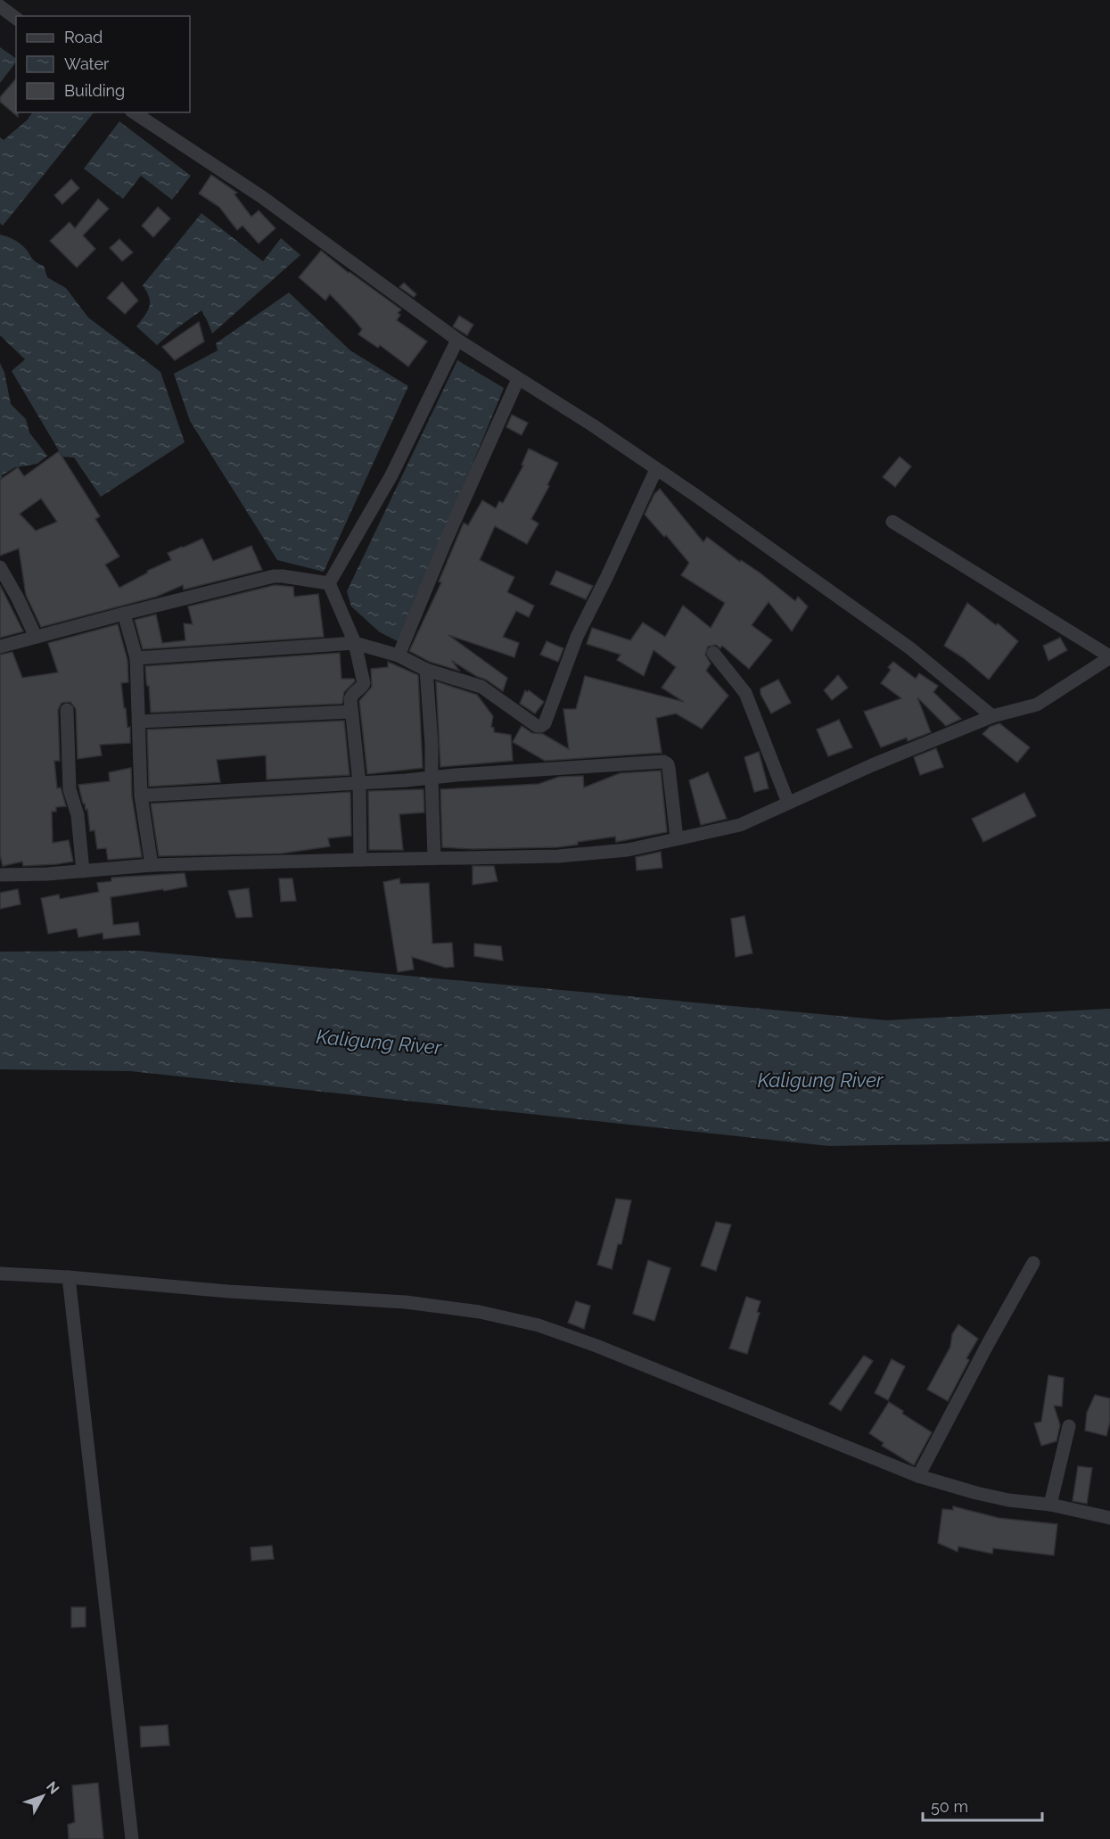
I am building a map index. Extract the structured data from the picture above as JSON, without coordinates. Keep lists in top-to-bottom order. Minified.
{"water":["Kaligung River"],"legend":["Road","Water","Building"],"scale_bar":"50 m","north":"top right"}
